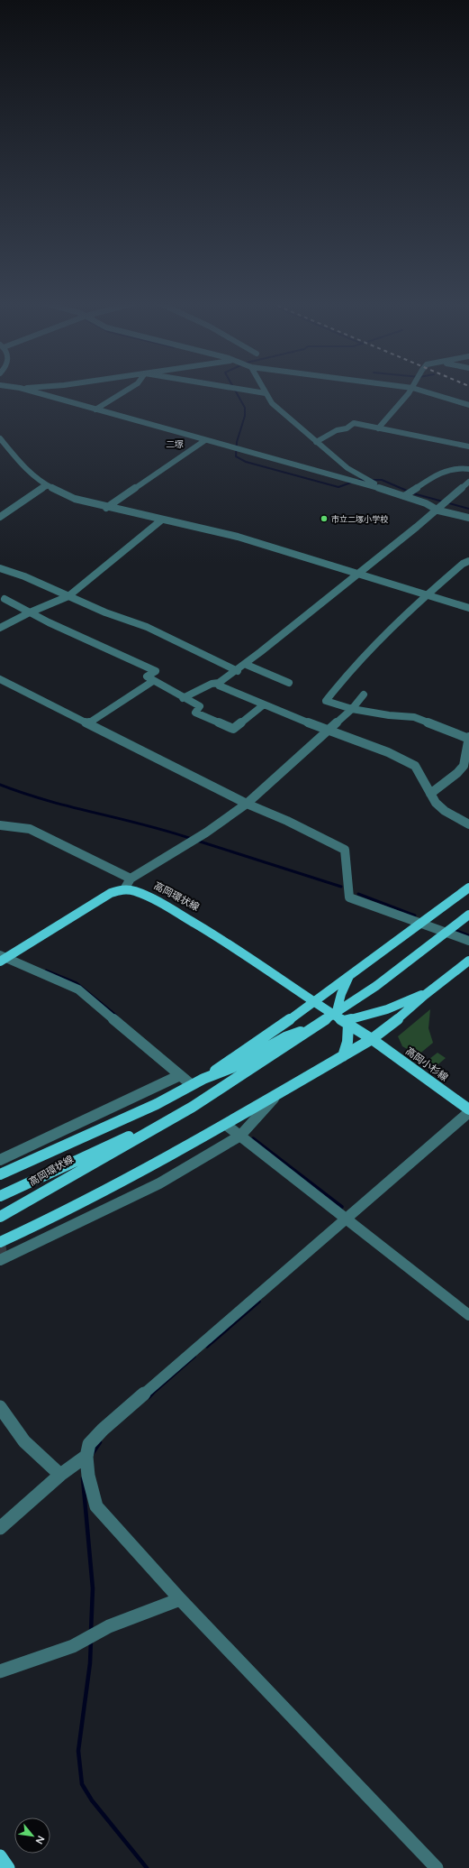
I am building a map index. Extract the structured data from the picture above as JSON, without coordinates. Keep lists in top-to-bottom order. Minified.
{"streets":{"main road":["高岡環状線","高岡小杉線"]},"crossings":[["高岡環状線","高岡小杉線"]],"districts":["二塚"],"places":["市立二塚小学校"],"north":"bottom right"}
